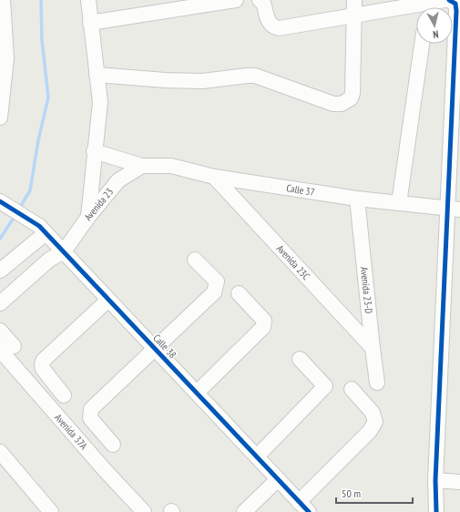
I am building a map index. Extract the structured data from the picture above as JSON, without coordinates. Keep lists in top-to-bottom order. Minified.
{"streets":{"street":["Calle 37","Avenida 23","Avenida 23C","Avenida 23-D","Calle 38","Avenida 37A"]},"crossings":[["Calle 37","Avenida 23"],["Calle 37","Avenida 23C"],["Calle 37","Avenida 23-D"],["Avenida 23","Calle 38"],["Avenida 23C","Avenida 23-D"]],"scale_bar":"50 m","north":"bottom"}
